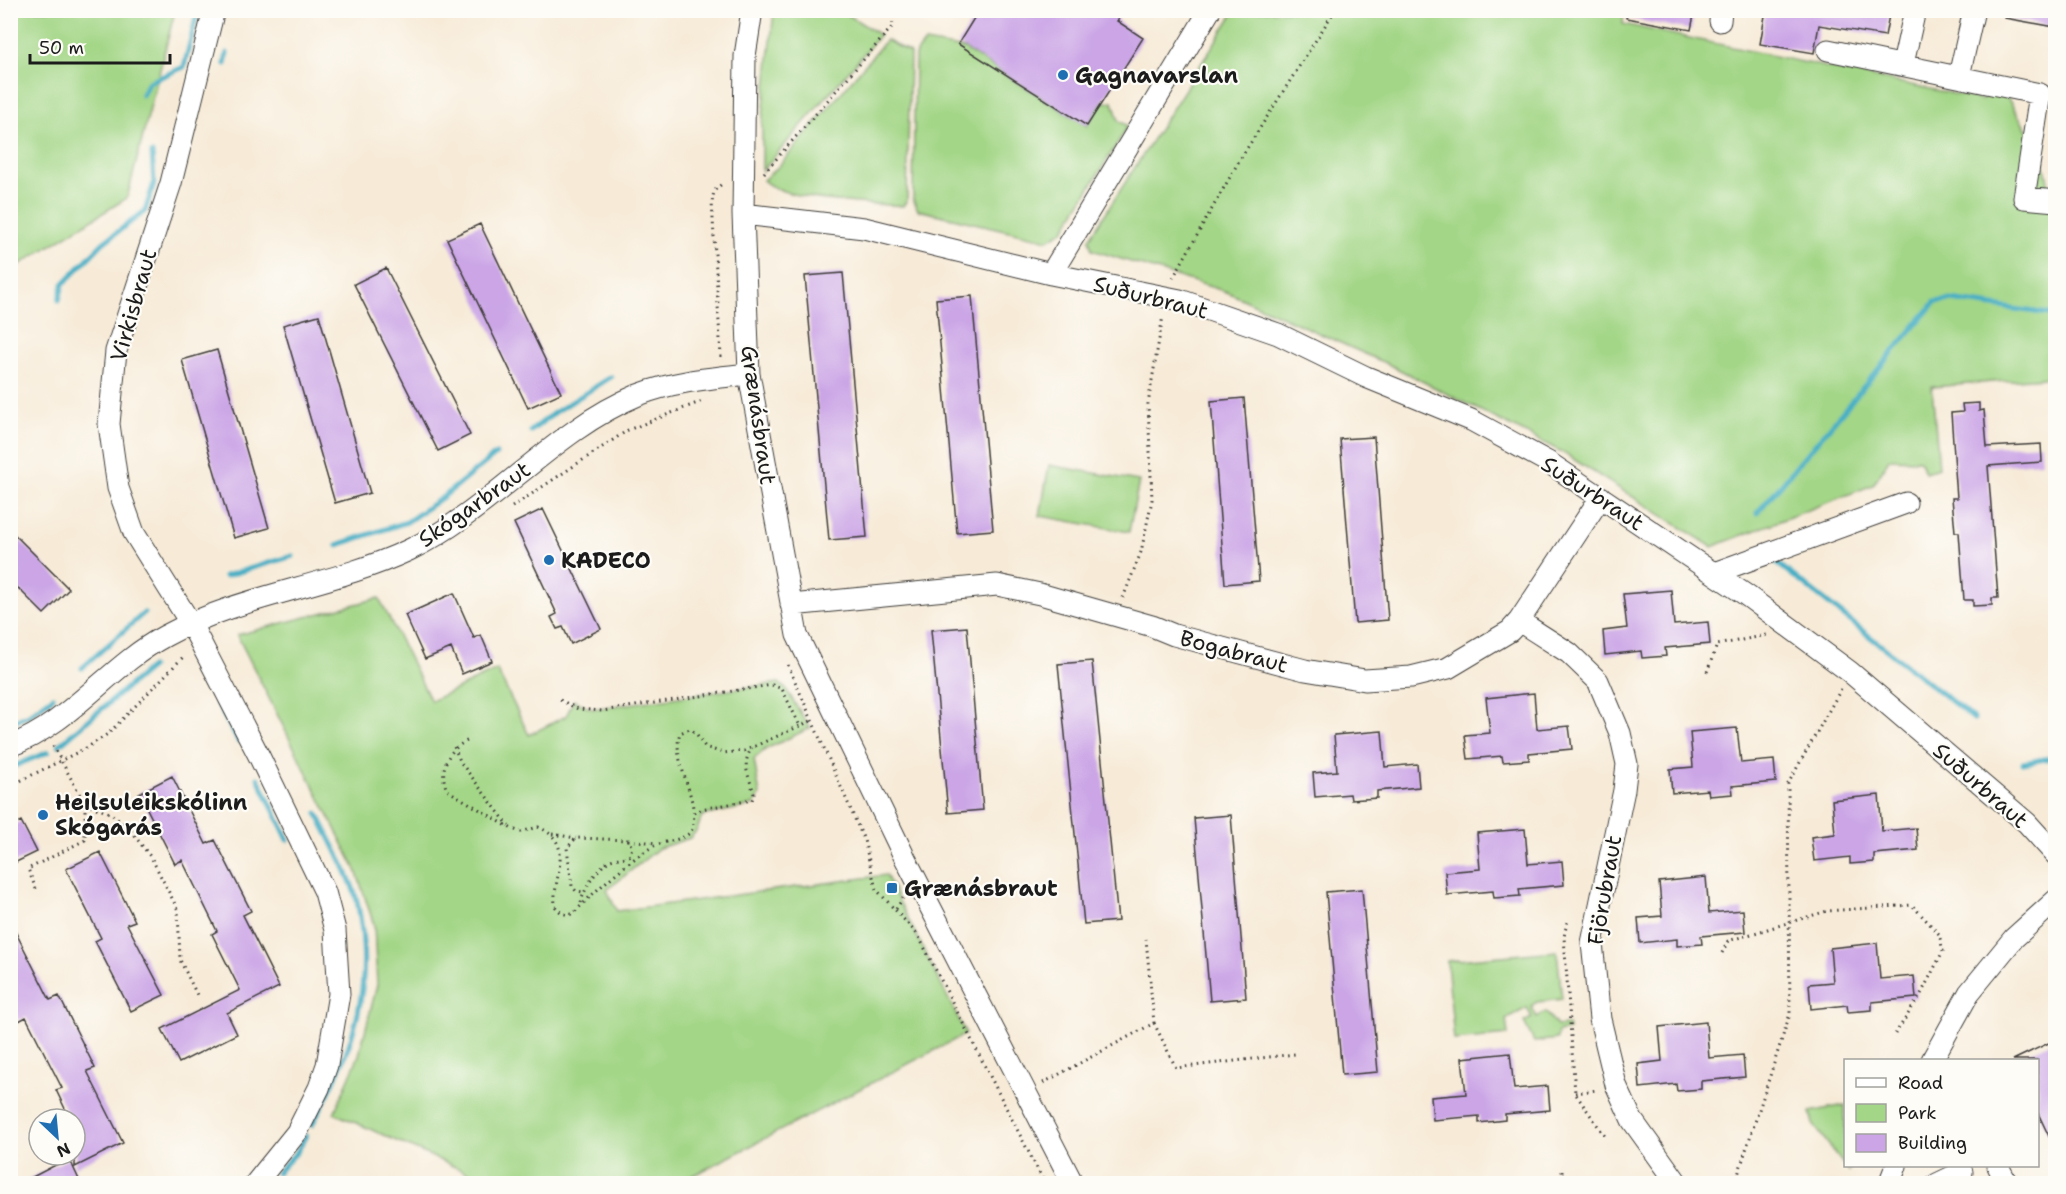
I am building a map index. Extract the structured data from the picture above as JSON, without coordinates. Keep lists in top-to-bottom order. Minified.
{"streets":{"street":["Suðurbraut","Virkisbraut","Grænásbraut","Skógarbraut","Bogabraut","Fjörubraut"]},"crossings":[["Suðurbraut","Grænásbraut"],["Suðurbraut","Bogabraut"],["Virkisbraut","Skógarbraut"],["Grænásbraut","Skógarbraut"],["Grænásbraut","Bogabraut"],["Bogabraut","Fjörubraut"]],"places":{"other":["Gagnavarslan","KADECO","Heilsuleikskólinn Skógarás"],"transit":["Grænásbraut"]},"legend":["Road","Park","Building"],"scale_bar":"50 m","north":"bottom right"}
